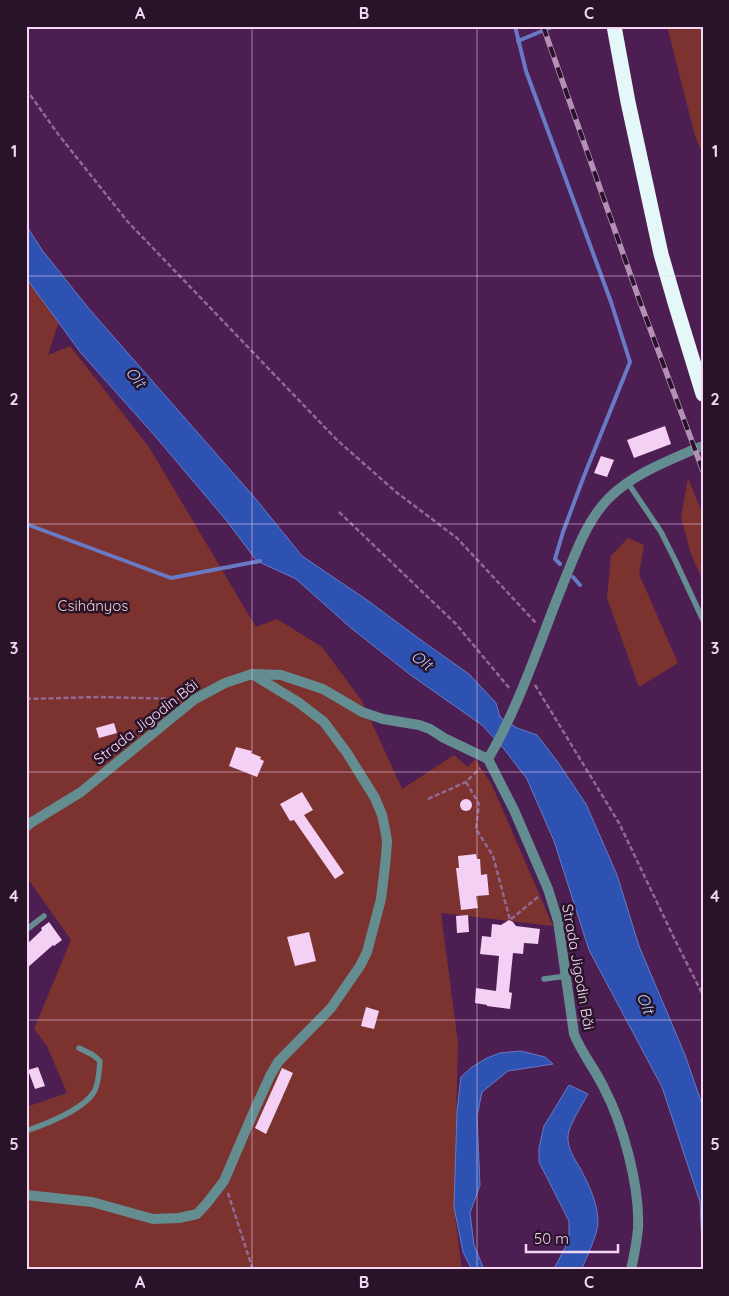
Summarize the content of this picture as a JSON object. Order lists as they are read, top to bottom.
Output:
{
  "streets": {
    "street": ["Strada Jigodin Băi"]
  },
  "water": ["Olt"],
  "parks": ["Csihányos"],
  "scale_bar": "50 m",
  "grid": {
    "columns": ["A", "B", "C"],
    "rows": [
      "1",
      "2",
      "3",
      "4",
      "5"
    ]
  }
}
